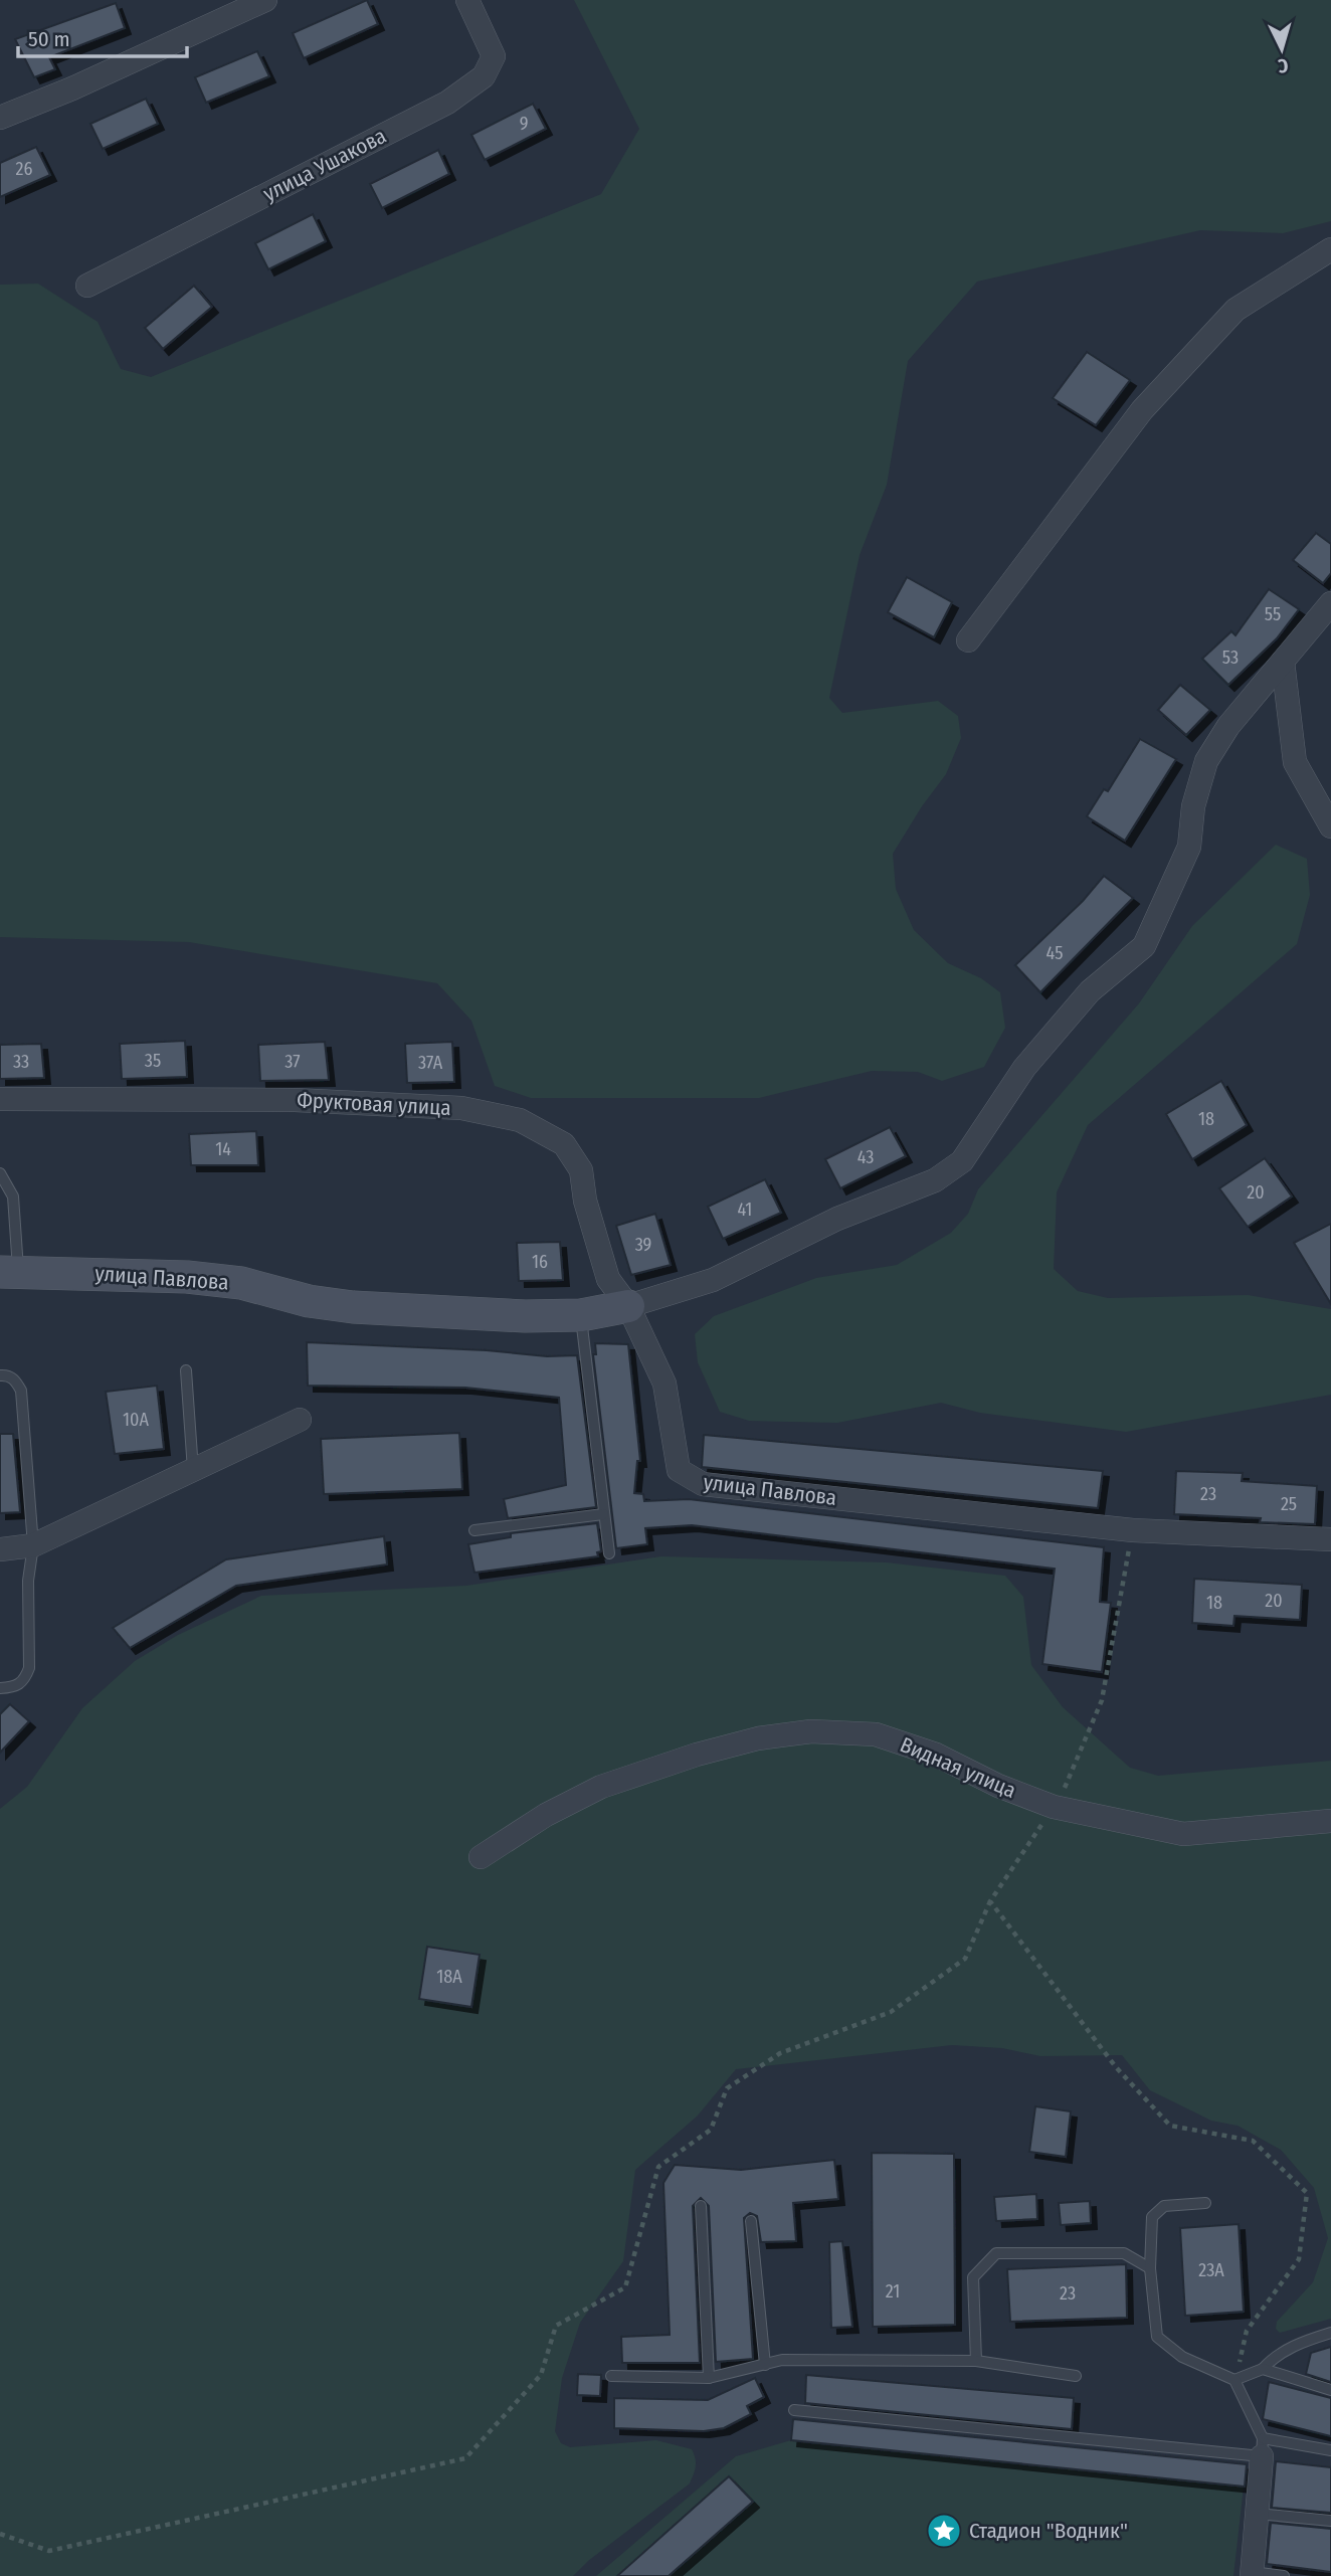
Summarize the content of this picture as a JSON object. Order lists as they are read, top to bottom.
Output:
{
  "streets": {
    "street": [
      "улица Ушакова",
      "Фруктовая улица",
      "улица Павлова",
      "Видная улица"
    ]
  },
  "crossings": [
    ["Фруктовая улица", "улица Павлова"]
  ],
  "places": {
    "place": ["Стадион \"Водник\""]
  },
  "house_numbers": [
    "9",
    "26",
    "55",
    "53",
    "45",
    "35",
    "33",
    "37",
    "37А",
    "18",
    "14",
    "43",
    "20",
    "41",
    "39",
    "16",
    "10А",
    "23",
    "25",
    "20",
    "18",
    "18А",
    "23А",
    "21",
    "23"
  ],
  "scale_bar": "50 m",
  "north": "bottom"
}
